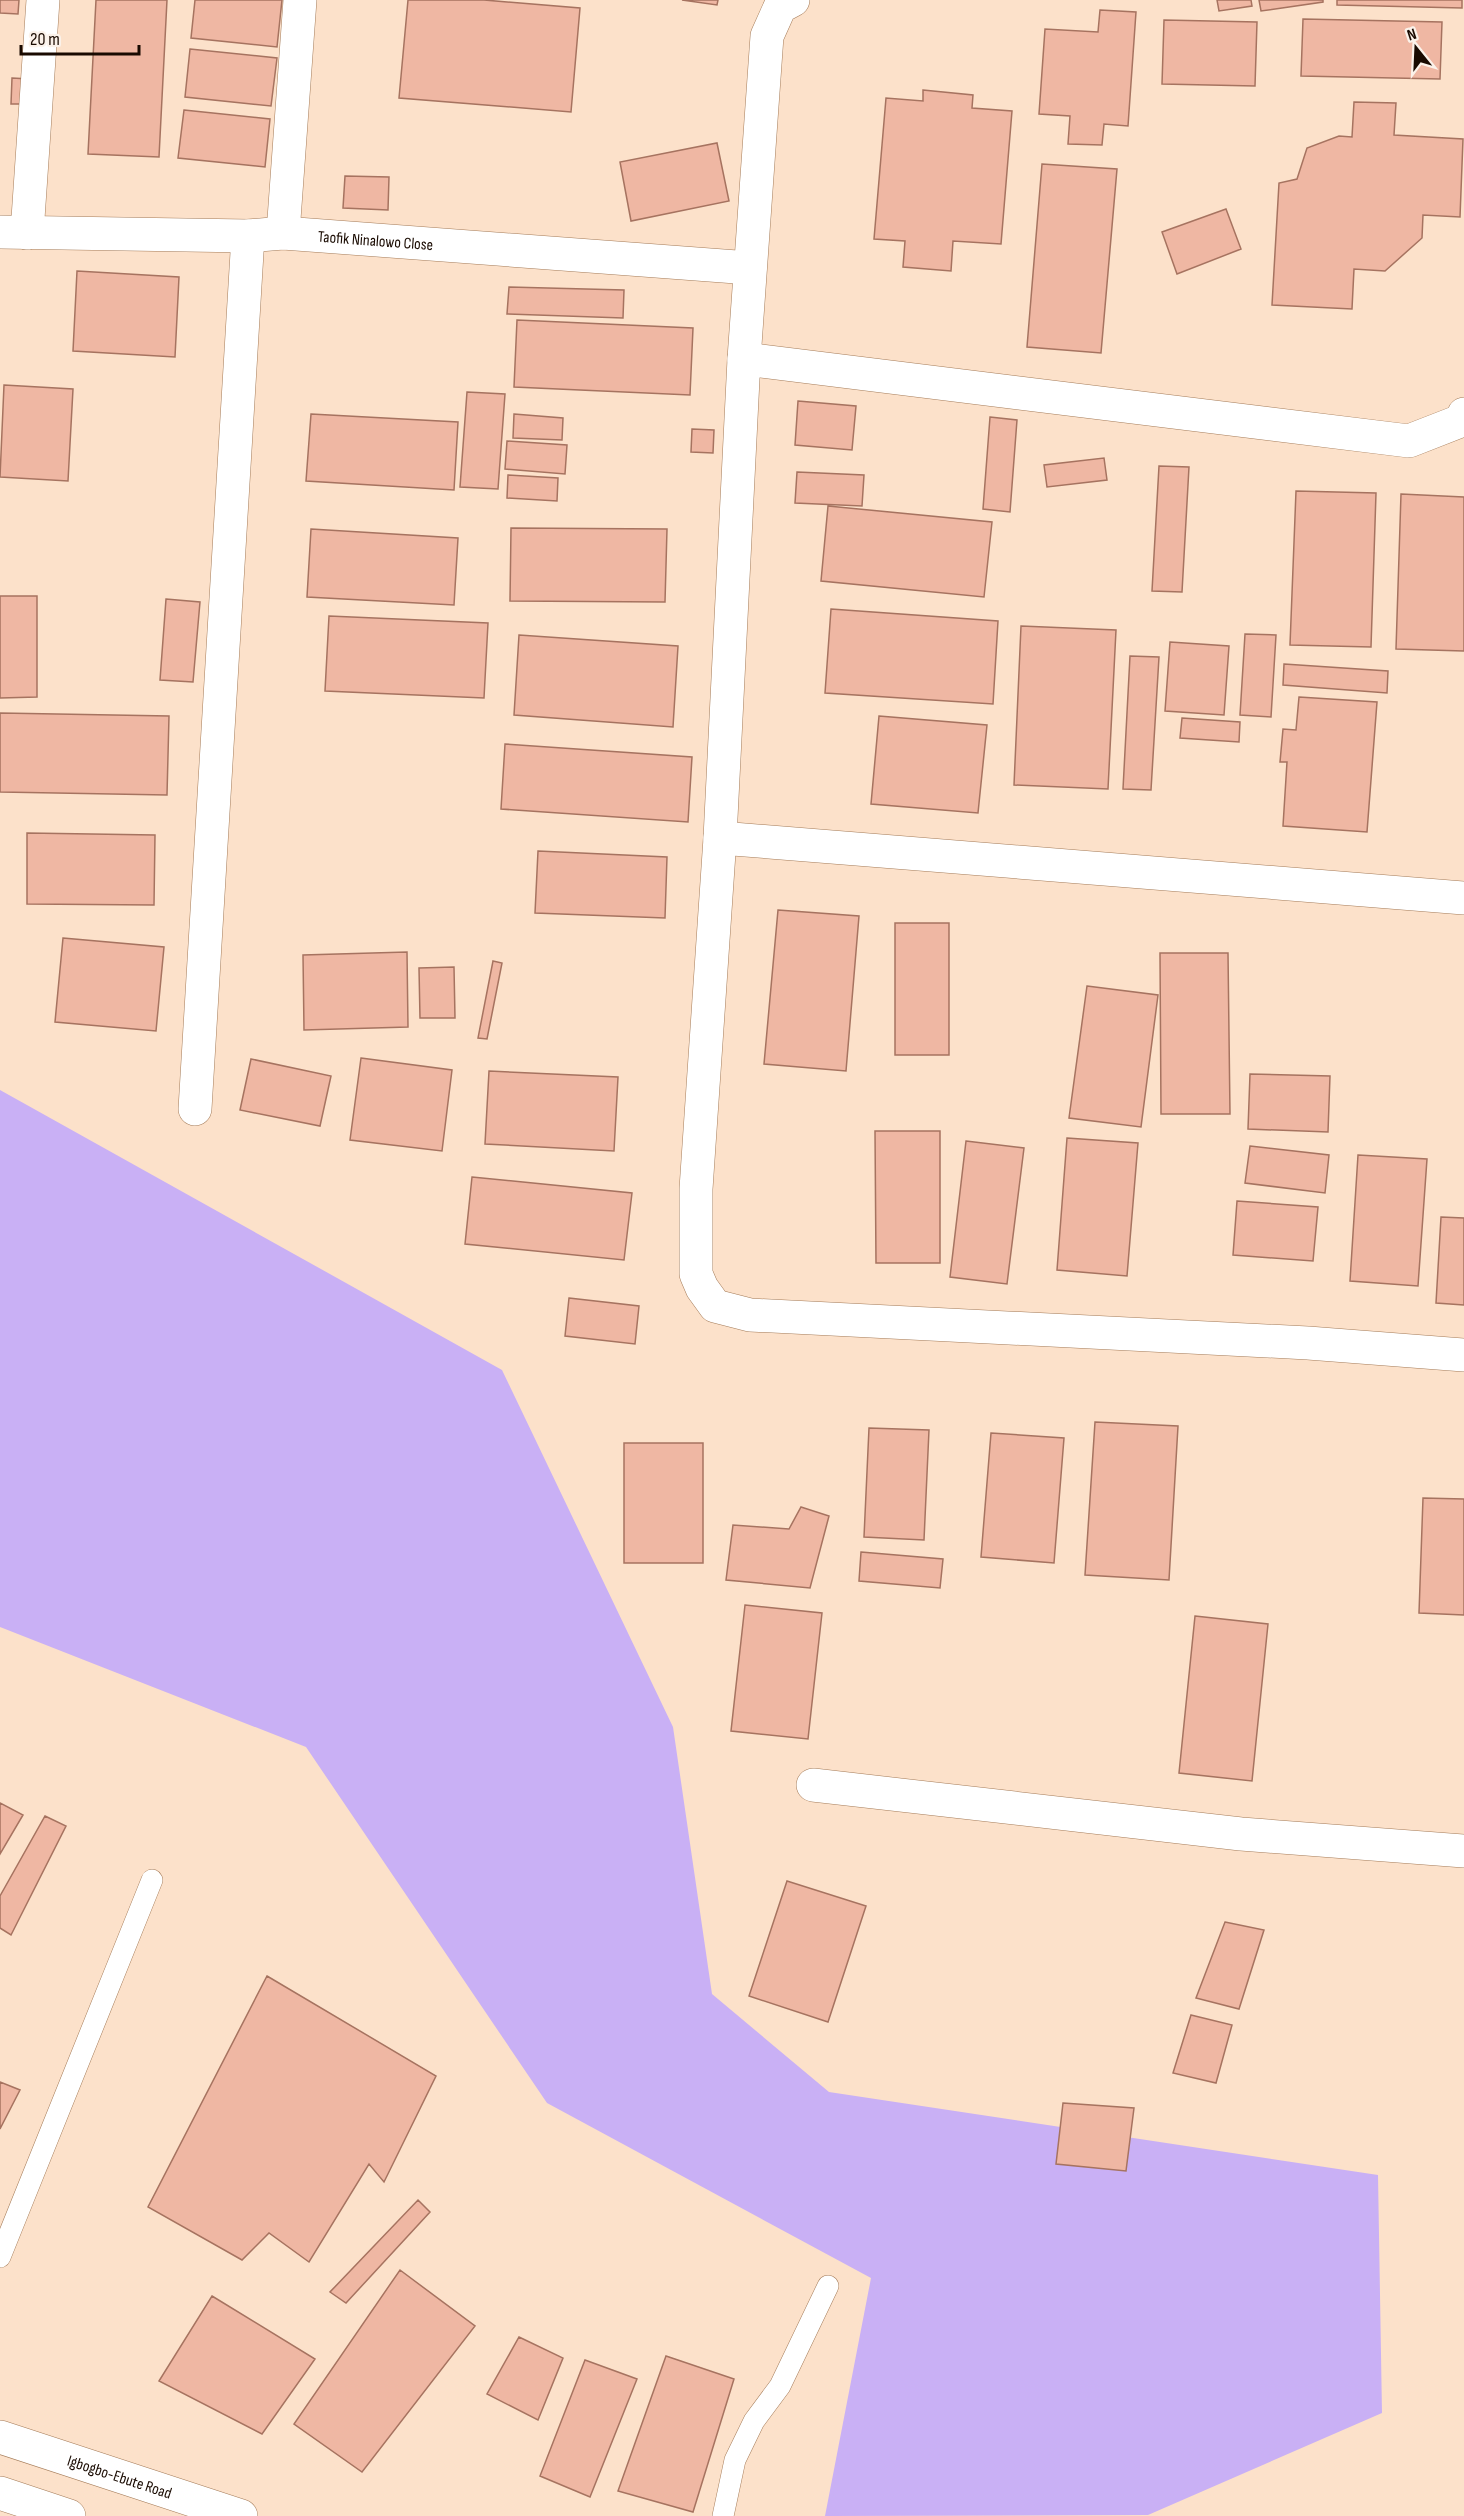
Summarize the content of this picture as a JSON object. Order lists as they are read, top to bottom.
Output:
{
  "streets": {
    "street": ["Taofik Ninalowo Close", "Igbogbo-Ebute Road"]
  },
  "scale_bar": "20 m",
  "north": "top"
}
